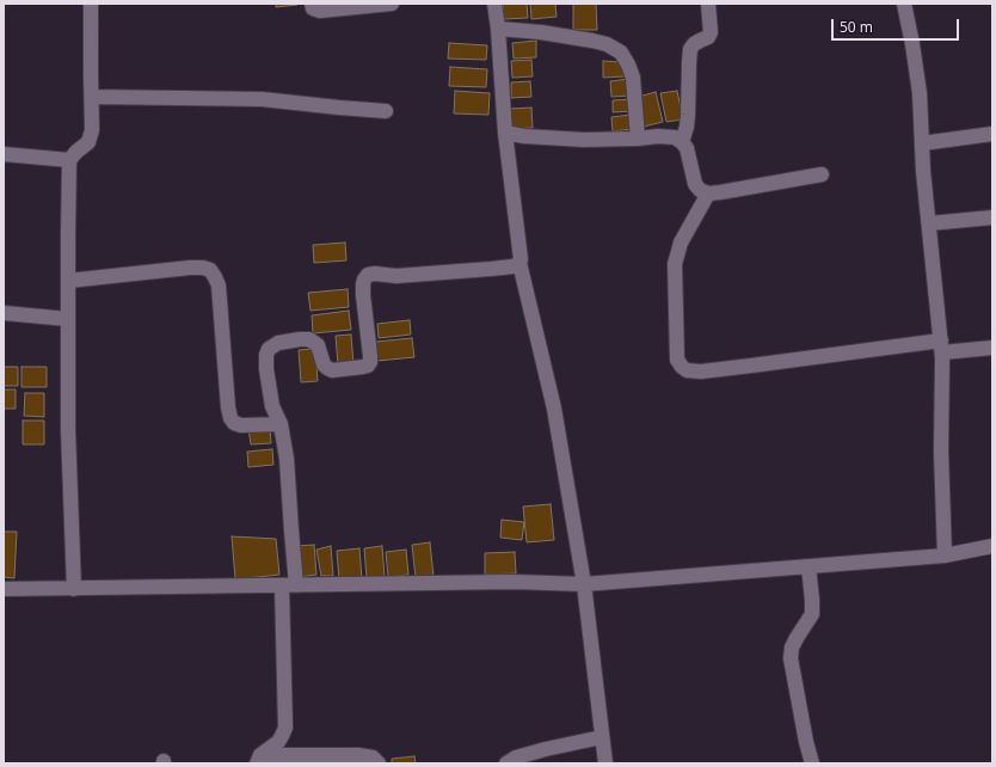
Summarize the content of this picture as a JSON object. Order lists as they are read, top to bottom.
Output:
{
  "scale_bar": "50 m"
}
